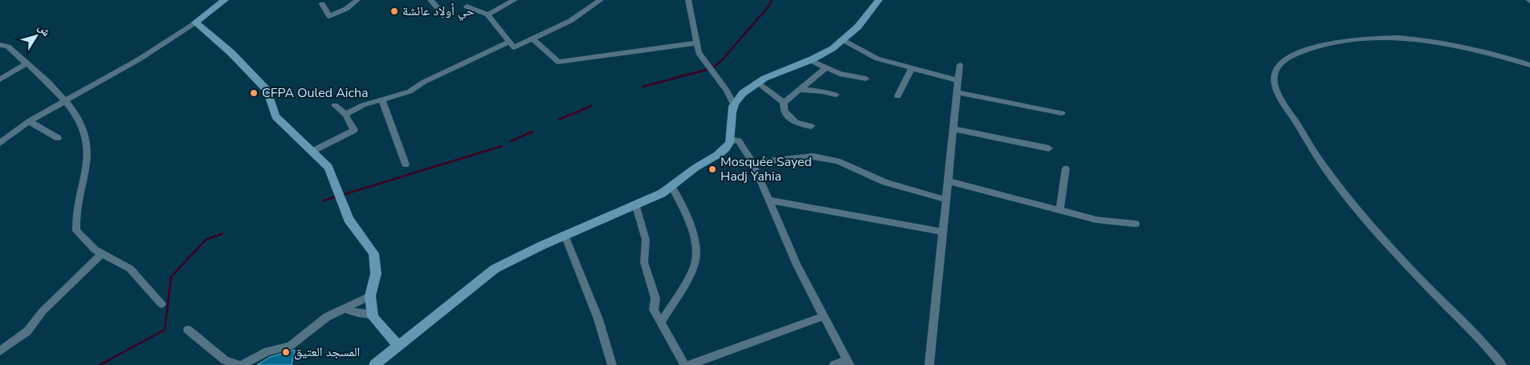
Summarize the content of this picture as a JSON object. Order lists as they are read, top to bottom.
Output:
{
  "places": [
    "حي أولاد عائشة",
    "CFPA Ouled Aicha",
    "Mosquée Sayed Hadj Yahia",
    "المسجد العتيق"
  ],
  "north": "top right"
}
